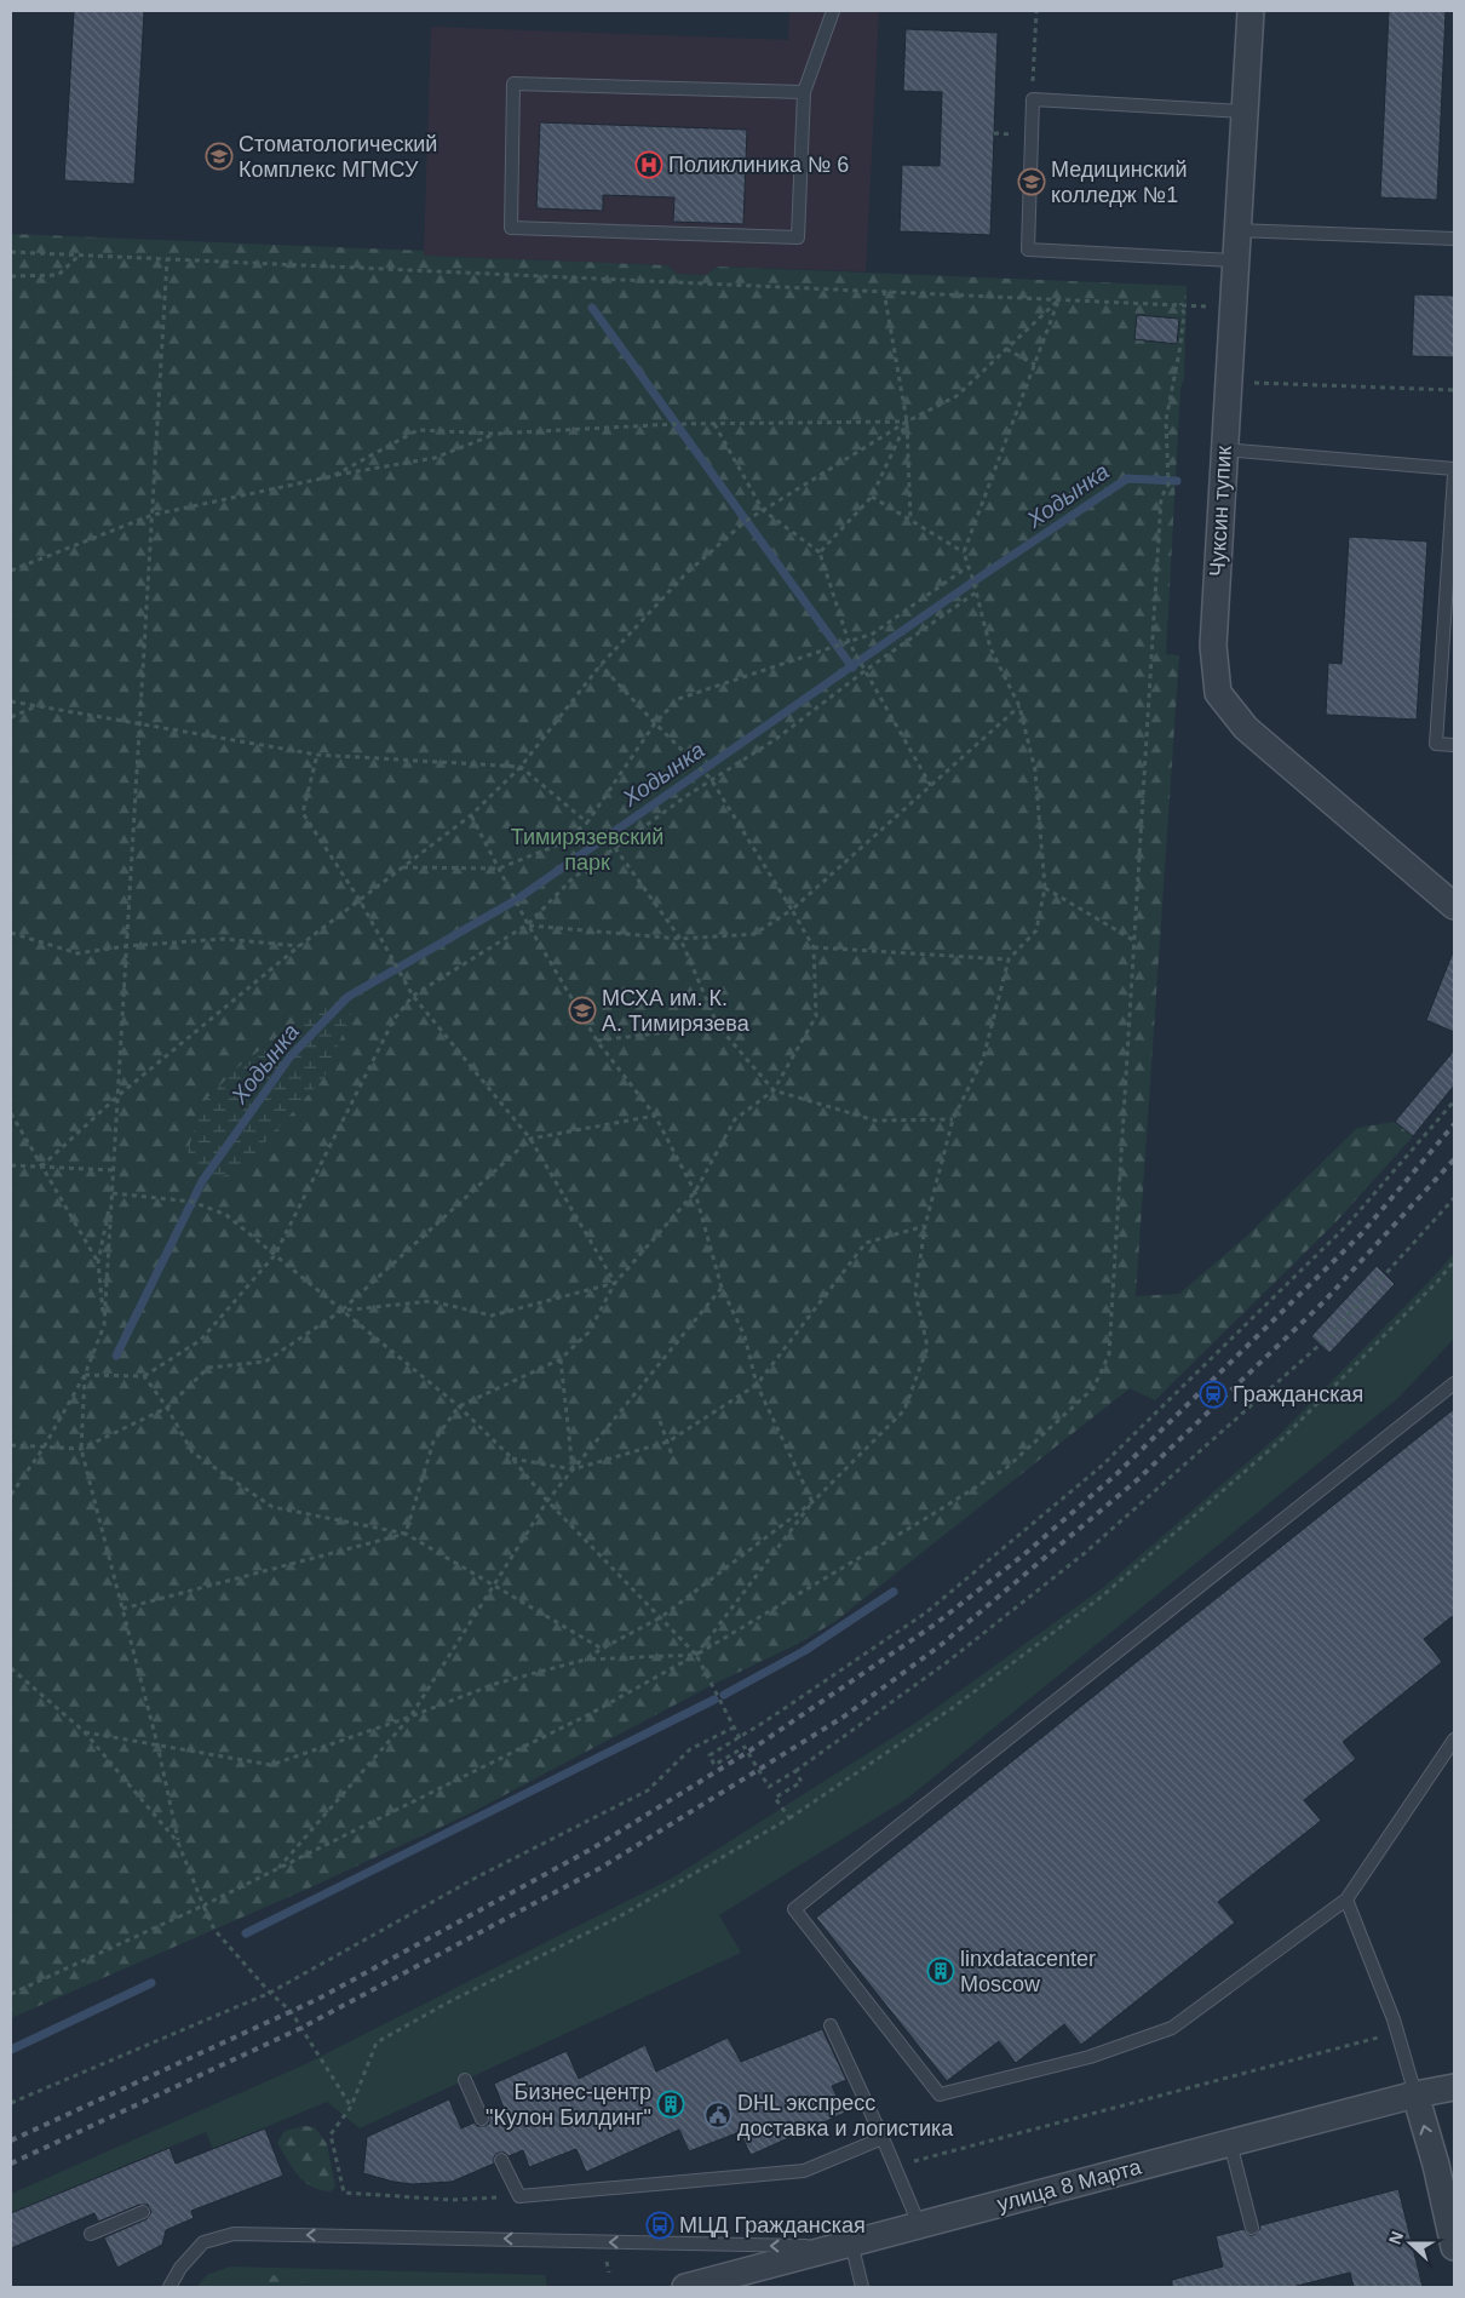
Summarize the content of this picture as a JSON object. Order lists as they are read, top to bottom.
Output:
{
  "streets": {
    "street": ["Чуксин тупик", "улица 8 Марта"]
  },
  "water": ["Ходынка"],
  "parks": ["Тимирязевский парк"],
  "places": {
    "school or university": ["Стоматологический Комплекс МГМСУ", "Медицинский колледж №1", "МСХА им. К. А. Тимирязева"],
    "hospital": ["Поликлиника № 6"],
    "station": ["Гражданская"],
    "building": ["linxdatacenter Moscow", "Бизнес-центр \"Кулон Билдинг\""],
    "public building": ["DHL экспресс доставка и логистика"],
    "bus stop": ["МЦД Гражданская"]
  },
  "north": "left"
}
